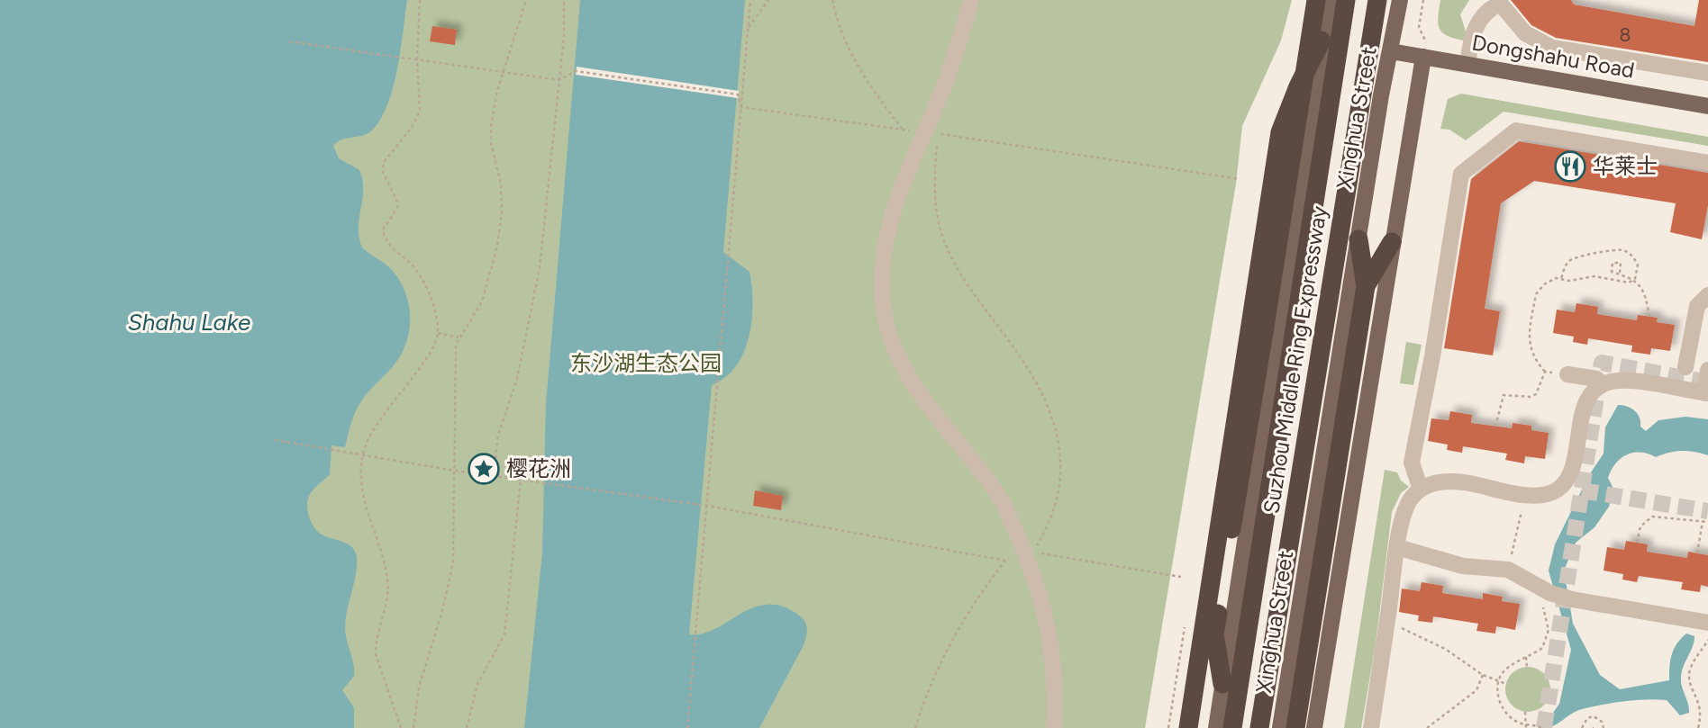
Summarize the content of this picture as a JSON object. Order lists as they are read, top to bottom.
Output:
{
  "streets": {
    "highway": ["Suzhou Middle Ring Expressway"],
    "main road": ["Dongshahu Road", "Xinghua Street"]
  },
  "crossings": [
    ["Dongshahu Road", "Xinghua Street"]
  ],
  "water": ["Shahu Lake"],
  "parks": ["东沙湖生态公园"],
  "places": {
    "restaurant": ["华莱士"],
    "place": ["樱花洲"]
  },
  "house_numbers": ["8"]
}
